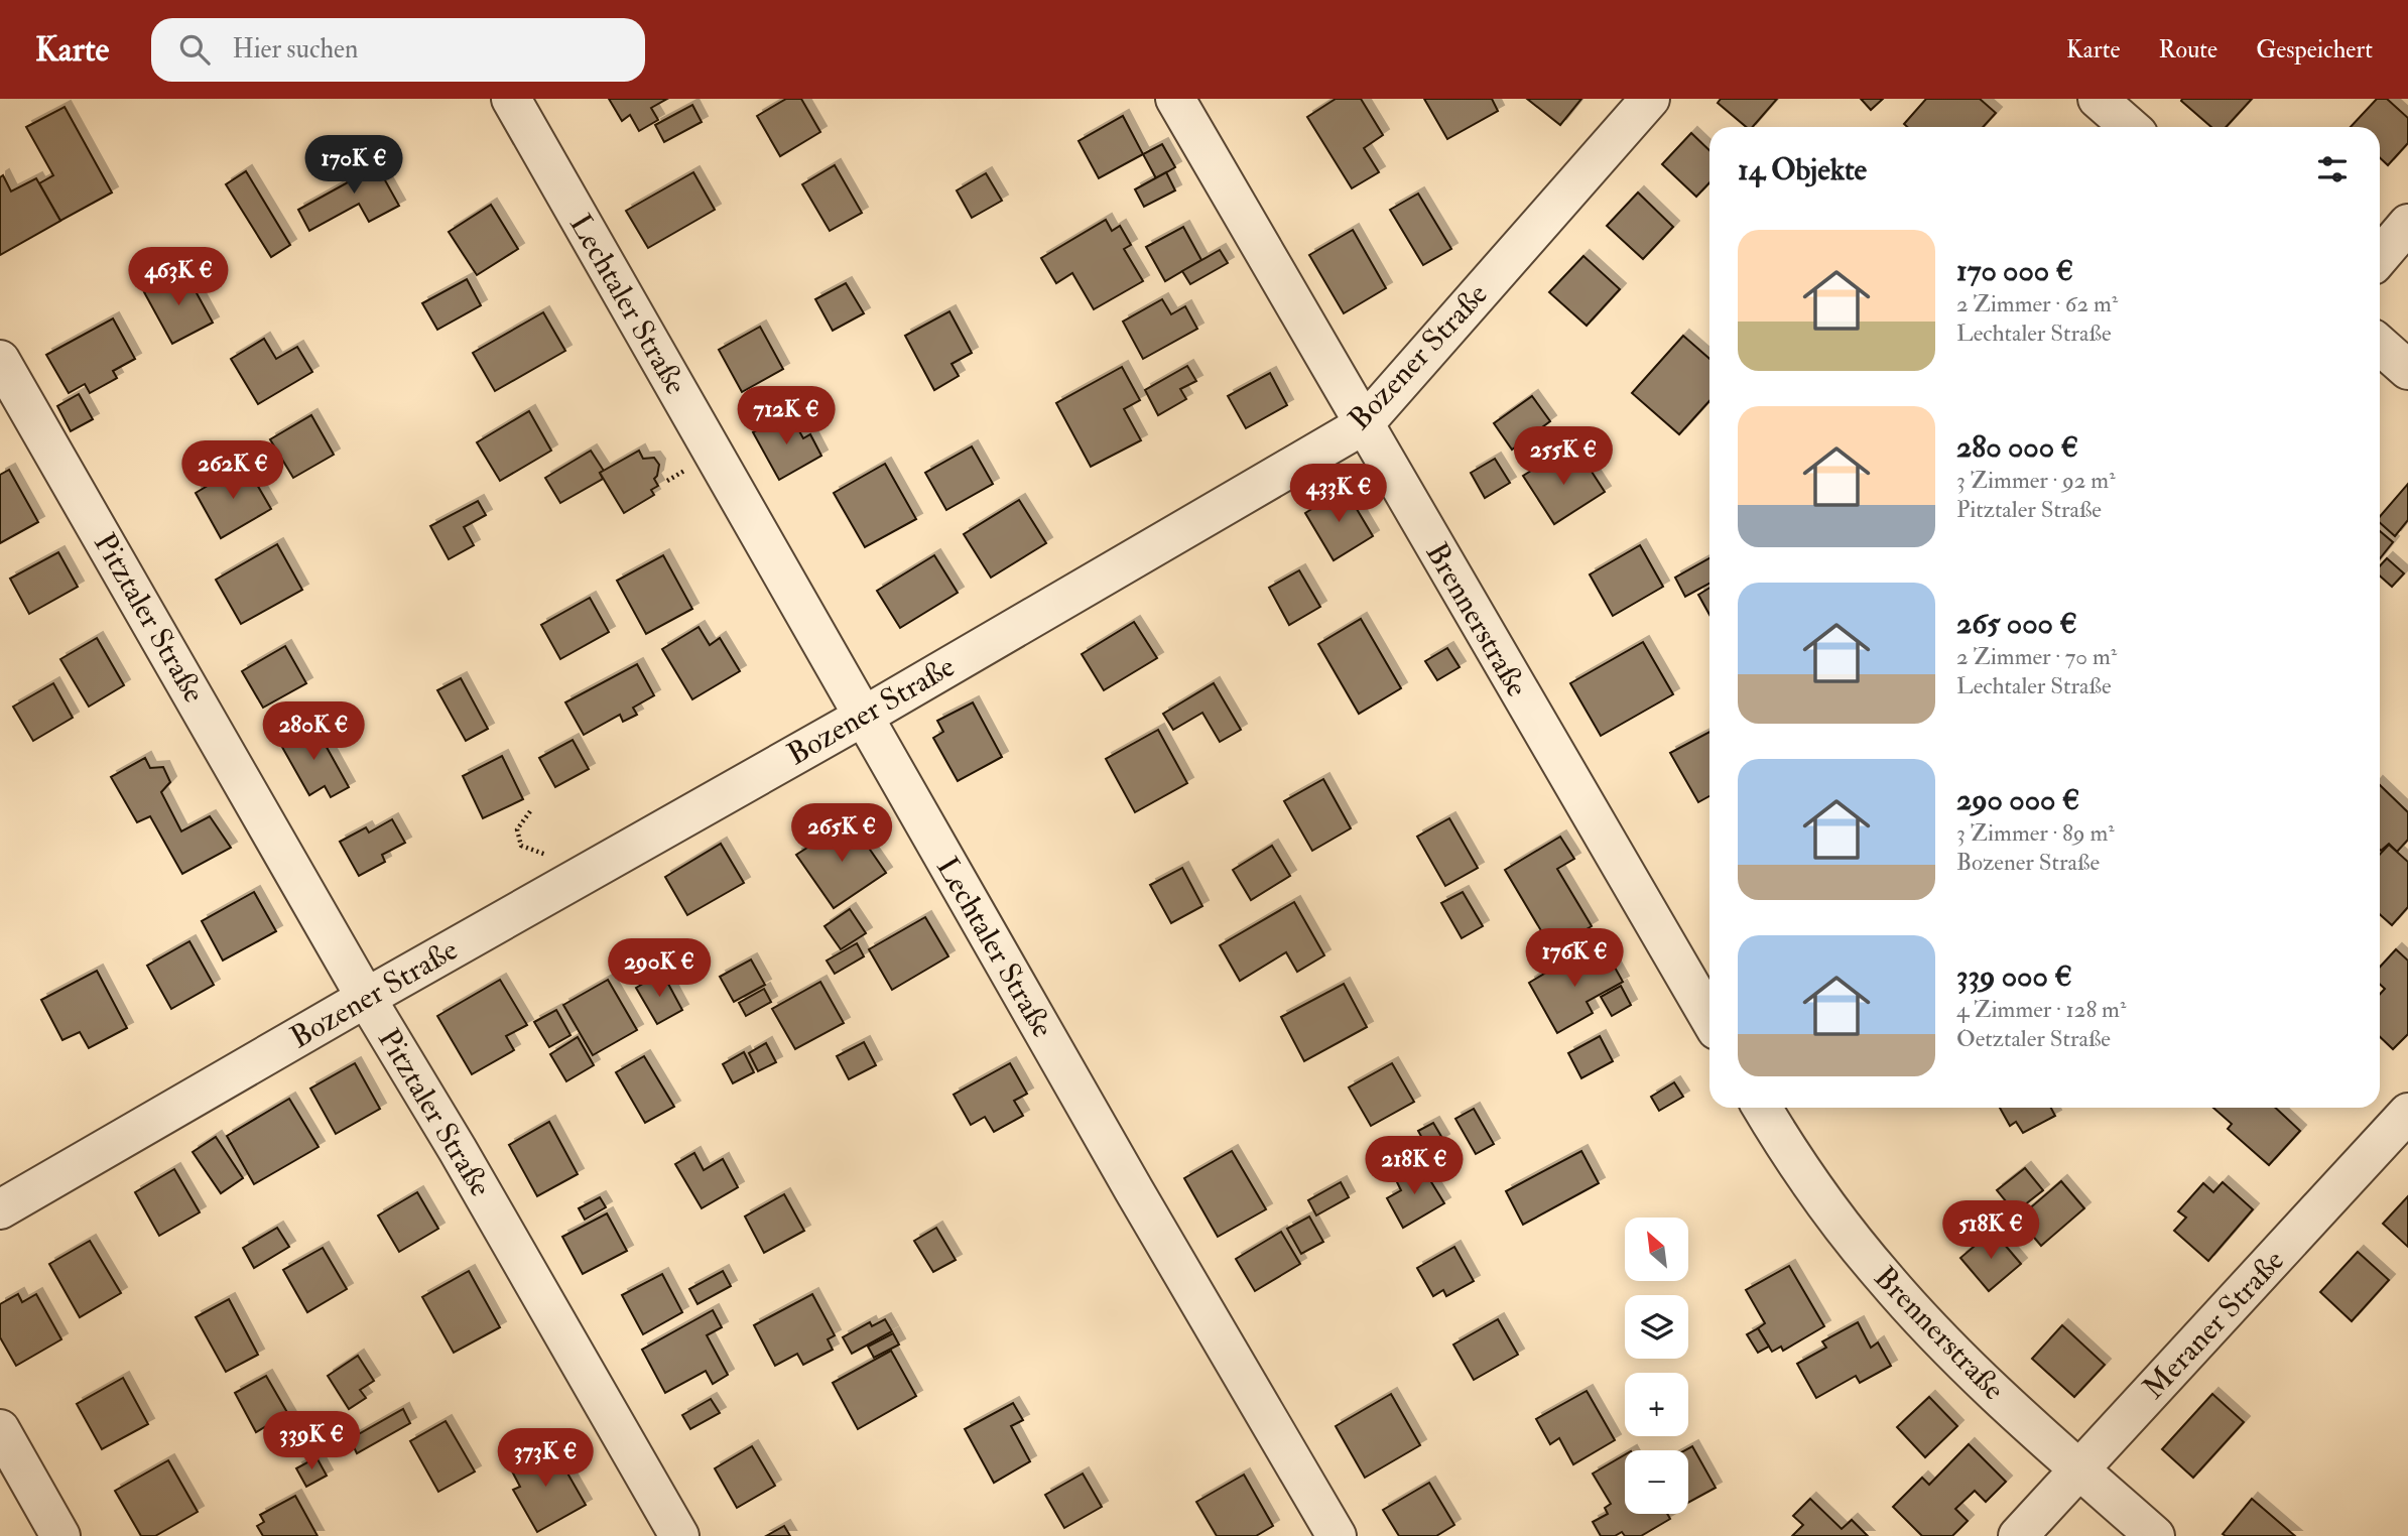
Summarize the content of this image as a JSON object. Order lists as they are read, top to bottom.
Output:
{
  "streets": {
    "street": [
      "Lechtaler Straße",
      "Bozener Straße",
      "Pitztaler Straße",
      "Brennerstraße",
      "Meraner Straße"
    ]
  },
  "crossings": [
    ["Lechtaler Straße", "Bozener Straße"],
    ["Bozener Straße", "Pitztaler Straße"],
    ["Bozener Straße", "Brennerstraße"],
    ["Brennerstraße", "Meraner Straße"]
  ],
  "north": "top left",
  "page": {
    "header": "Karte",
    "search": "Hier suchen",
    "nav": ["Karte", "Route", "Gespeichert"],
    "heading": "14 Objekte",
    "price": [
      "170K €",
      "463K €",
      "712K €",
      "255K €",
      "262K €",
      "433K €",
      "280K €",
      "265K €",
      "176K €",
      "290K €",
      "218K €",
      "518K €",
      "339K €",
      "373K €"
    ],
    "list": [
      {
        "name": "170 000 €",
        "note": "2 Zimmer · 62 m² · Lechtaler Straße"
      },
      {
        "name": "280 000 €",
        "note": "3 Zimmer · 92 m² · Pitztaler Straße"
      },
      {
        "name": "265 000 €",
        "note": "2 Zimmer · 70 m² · Lechtaler Straße"
      },
      {
        "name": "290 000 €",
        "note": "3 Zimmer · 89 m² · Bozener Straße"
      },
      {
        "name": "339 000 €",
        "note": "4 Zimmer · 128 m² · Oetztaler Straße"
      }
    ],
    "map_buttons": ["+", "−"]
  }
}
